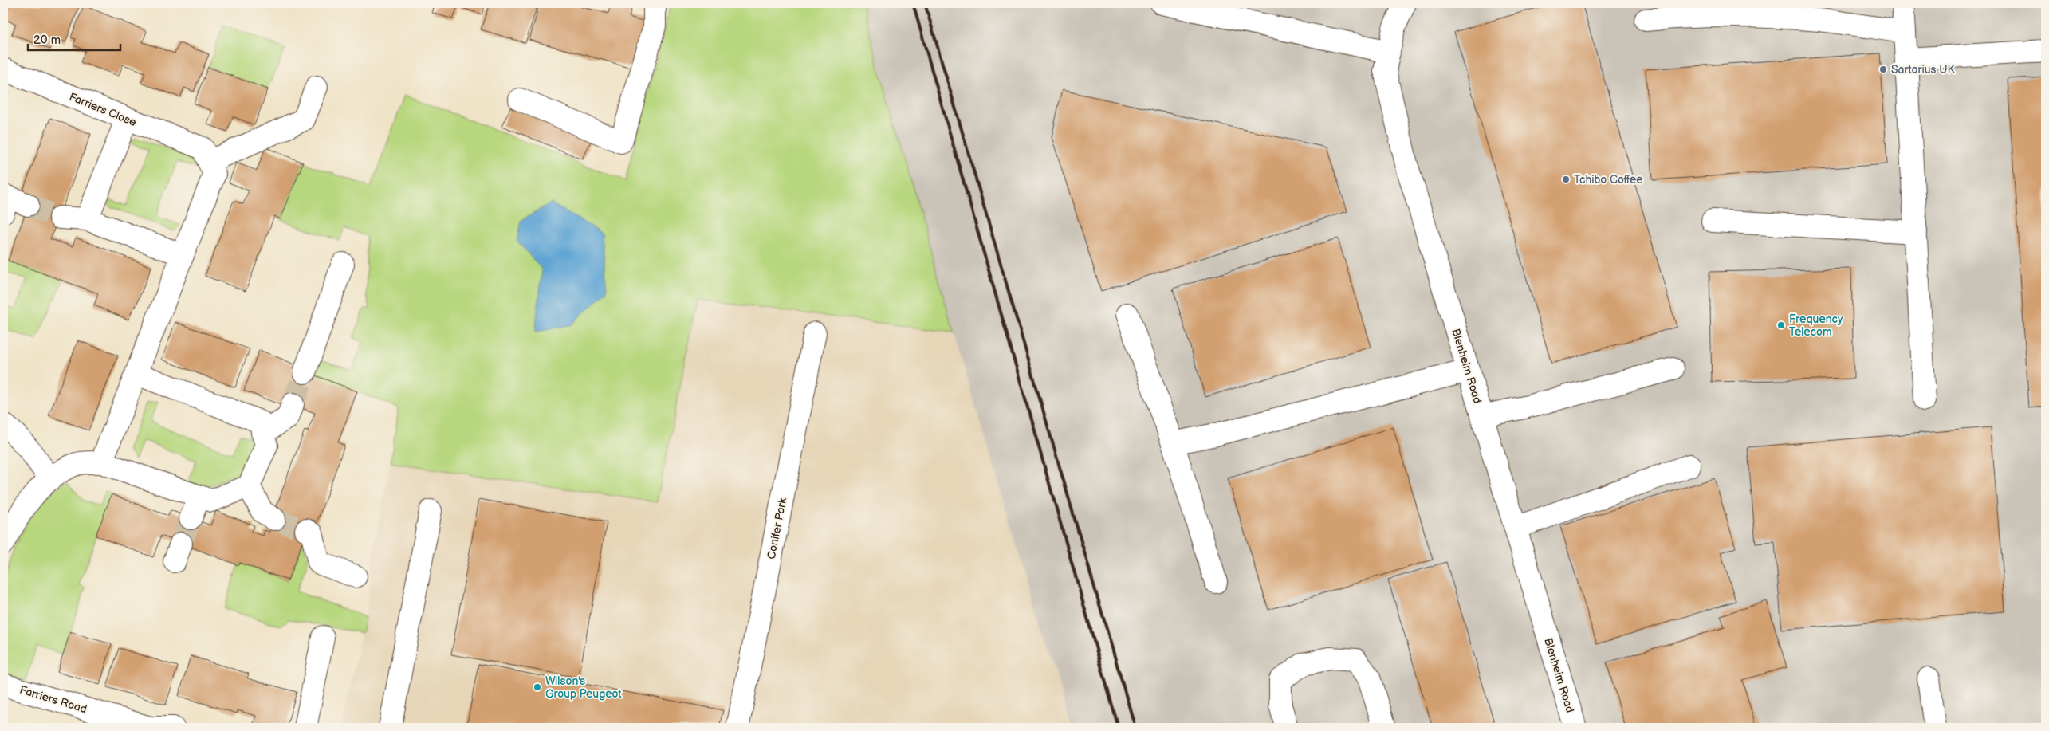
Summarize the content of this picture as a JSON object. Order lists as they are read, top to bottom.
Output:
{
  "streets": {
    "street": [
      "Farriers Close",
      "Blenheim Road",
      "Conifer Park",
      "Farriers Road"
    ]
  },
  "places": [
    "Sartorius UK",
    "Tchibo Coffee",
    "Frequency Telecom",
    "Wilson's Group Peugeot"
  ],
  "scale_bar": "20 m"
}
